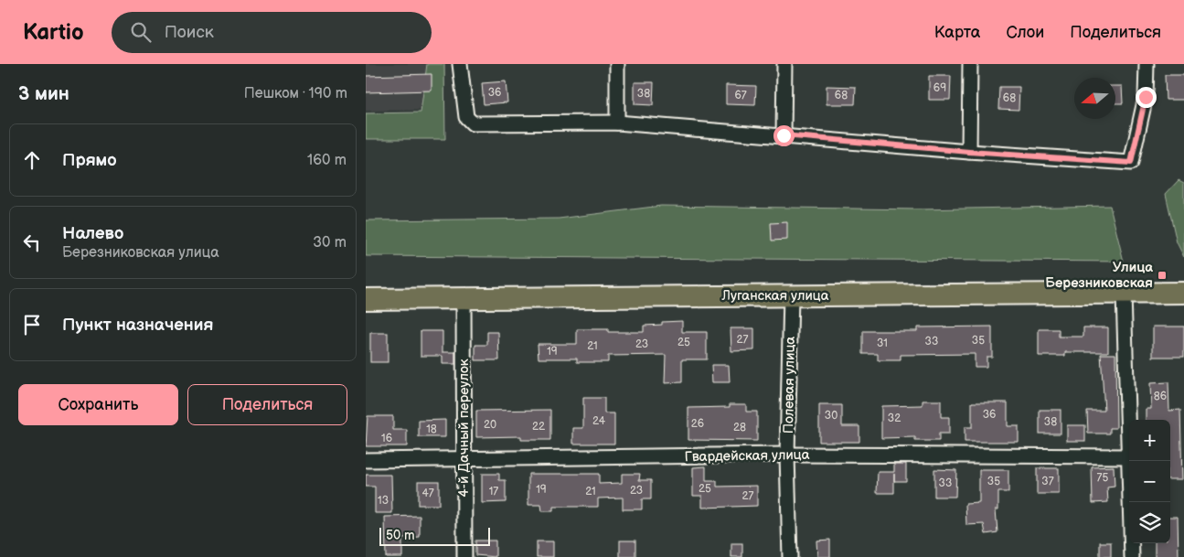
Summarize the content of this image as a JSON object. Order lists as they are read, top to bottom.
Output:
{
  "streets": {
    "highway": ["Луганская улица"],
    "street": ["Полевая улица", "4-й Дачный переулок", "Гвардейская улица"]
  },
  "crossings": [
    ["Луганская улица", "Полевая улица"],
    ["Луганская улица", "4-й Дачный переулок"],
    ["Полевая улица", "Гвардейская улица"],
    ["4-й Дачный переулок", "Гвардейская улица"]
  ],
  "places": {
    "transit": ["Улица Березниковская"]
  },
  "house_numbers": [
    "69",
    "36",
    "38",
    "67",
    "68",
    "68",
    "27",
    "35",
    "33",
    "25",
    "31",
    "23",
    "21",
    "19",
    "86",
    "36",
    "30",
    "32",
    "24",
    "38",
    "26",
    "20",
    "22",
    "28",
    "18",
    "16",
    "75",
    "35",
    "37",
    "33",
    "25",
    "19",
    "23",
    "17",
    "21",
    "47",
    "27",
    "13"
  ],
  "scale_bar": "50 m",
  "north": "left",
  "page": {
    "header": "Kartio",
    "search": "Поиск",
    "nav": ["Карта", "Слои", "Поделиться"],
    "heading": ["3 мин", "Пешком · 190 m"],
    "list": [
      ["Прямо", "160 m"],
      ["Налево", "Березниковская улица", "30 m"],
      "Пункт назначения"
    ],
    "buttons": ["Сохранить", "Поделиться"],
    "map_buttons": ["+", "−"],
    "scale": "50 m"
  }
}
